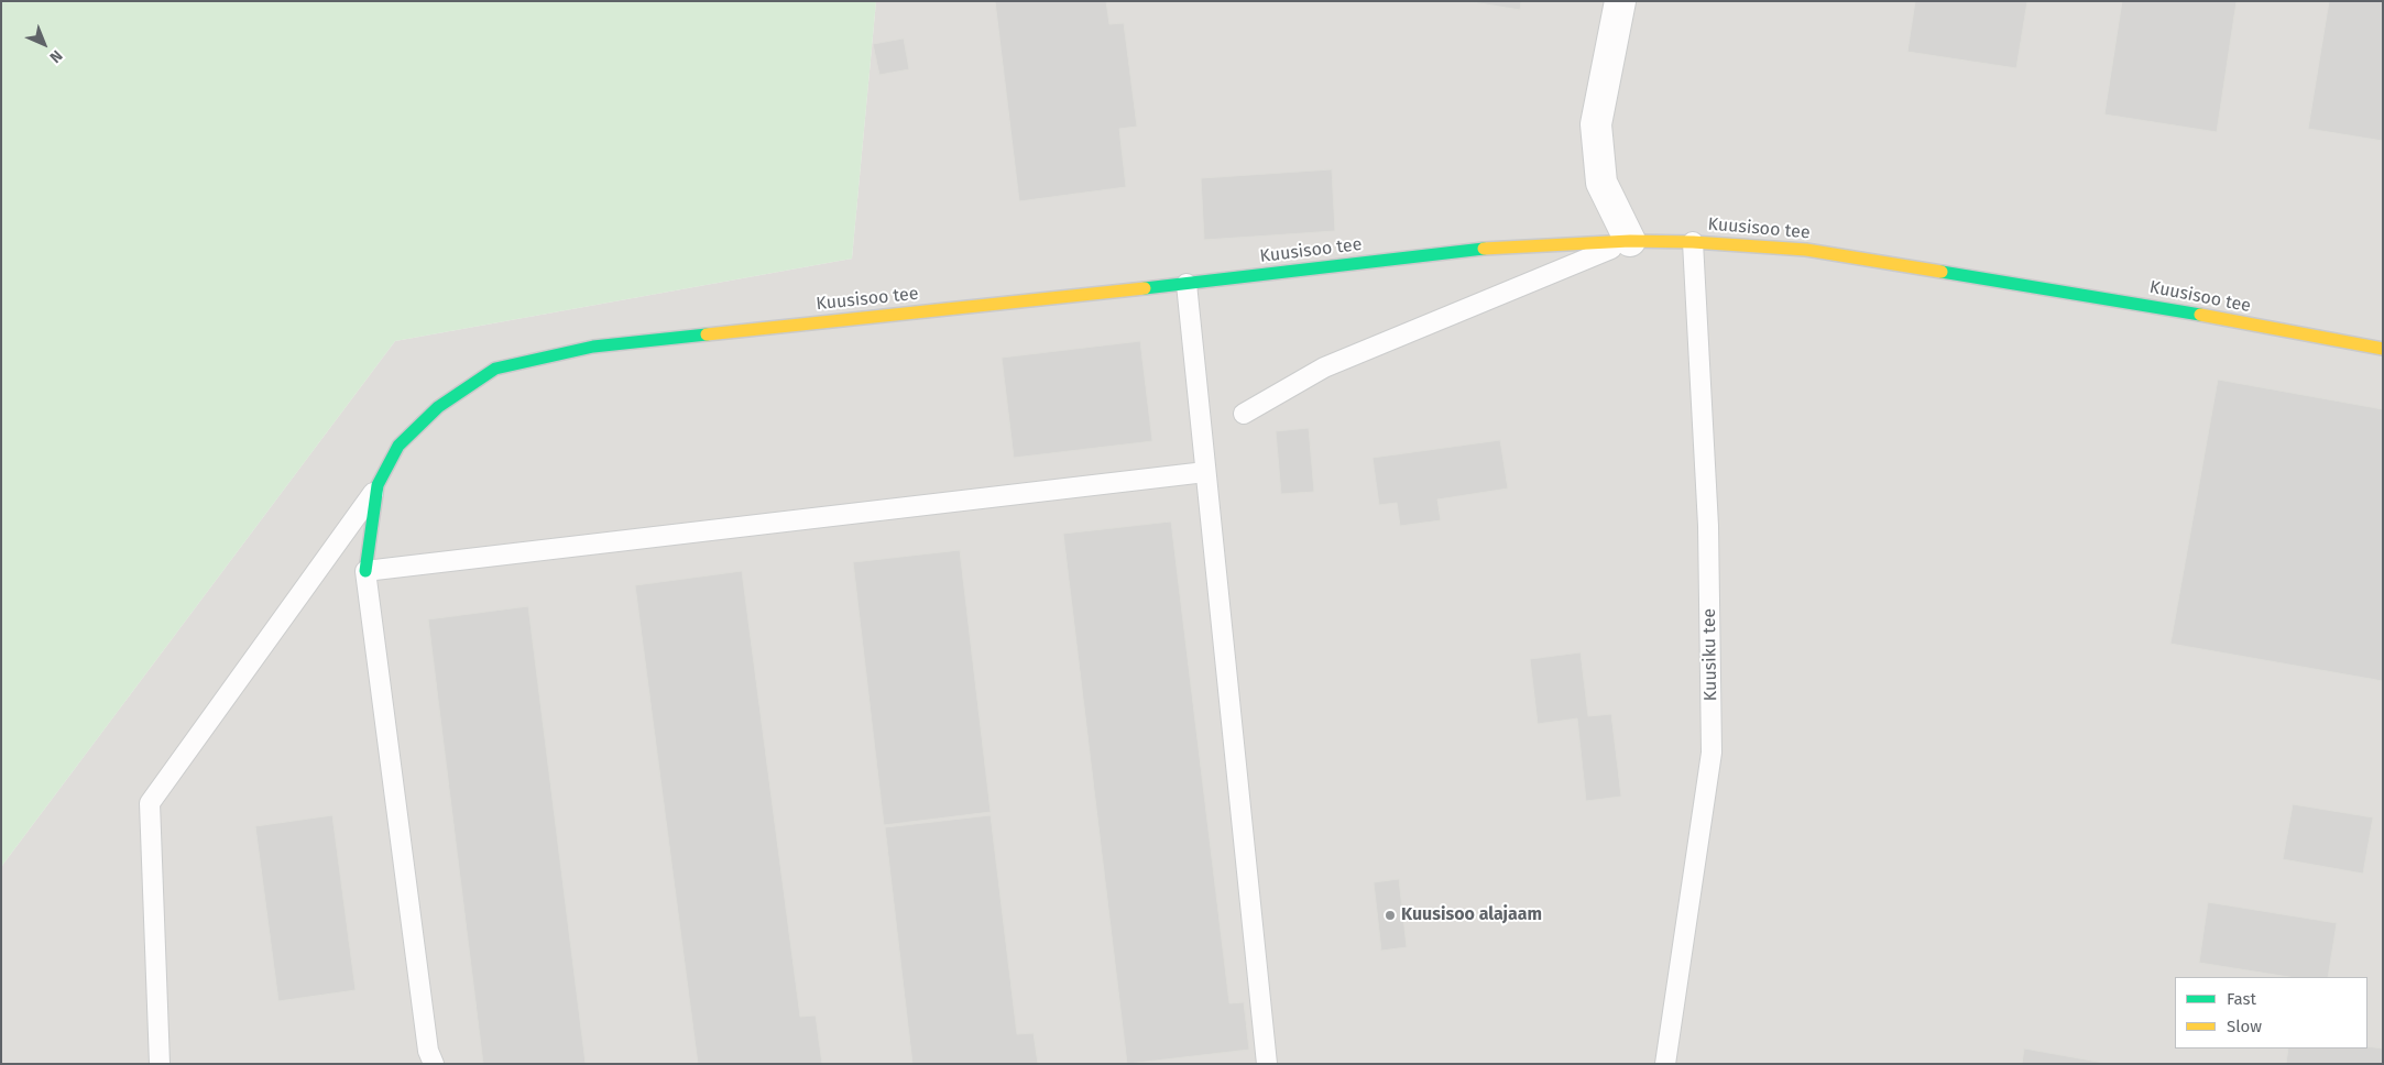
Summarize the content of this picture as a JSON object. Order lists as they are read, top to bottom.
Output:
{
  "streets": {
    "street": ["Kuusisoo tee"],
    "lane": ["Kuusiku tee"]
  },
  "crossings": [
    ["Kuusisoo tee", "Kuusiku tee"]
  ],
  "places": ["Kuusisoo alajaam"],
  "legend": ["Fast", "Slow"],
  "north": "bottom right"
}
